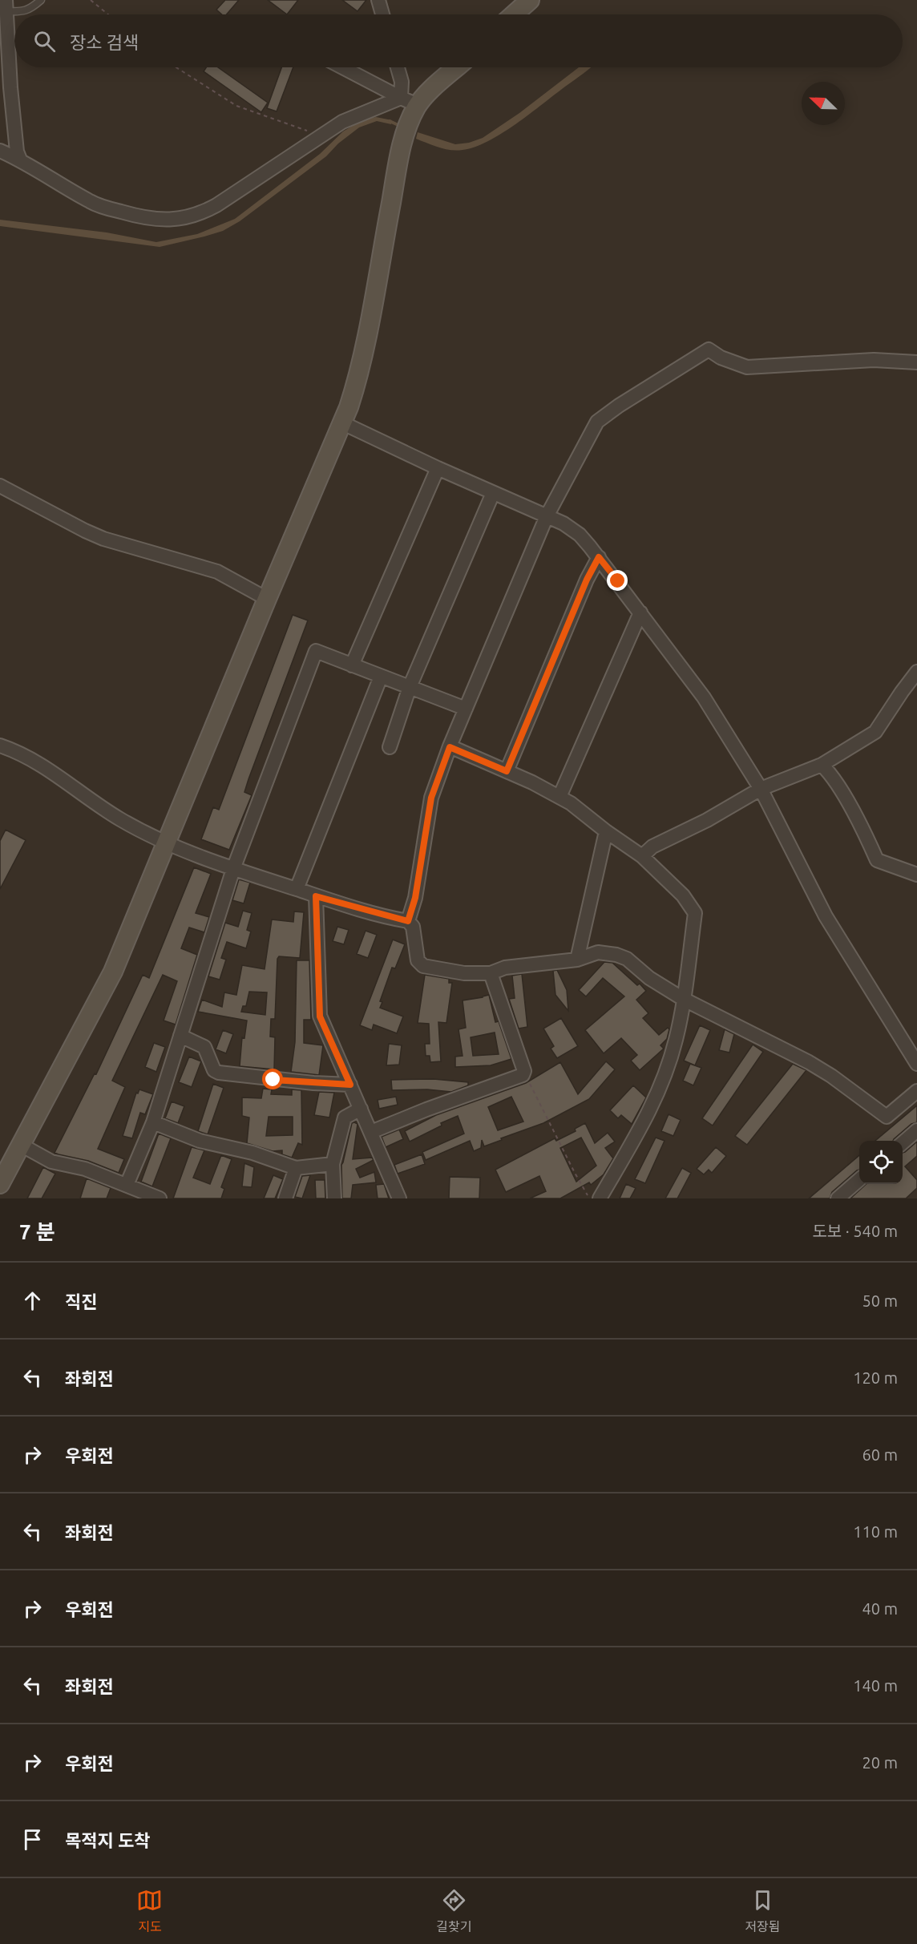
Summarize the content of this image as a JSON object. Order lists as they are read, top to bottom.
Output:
{
  "north": "top left",
  "page": {
    "search": "장소 검색",
    "heading": ["7 분", "도보 · 540 m"],
    "list": [
      ["직진", "50 m"],
      ["좌회전", "120 m"],
      ["우회전", "60 m"],
      ["좌회전", "110 m"],
      ["우회전", "40 m"],
      ["좌회전", "140 m"],
      ["우회전", "20 m"],
      "목적지 도착"
    ],
    "nav": ["지도", "길찾기", "저장됨"]
  }
}
